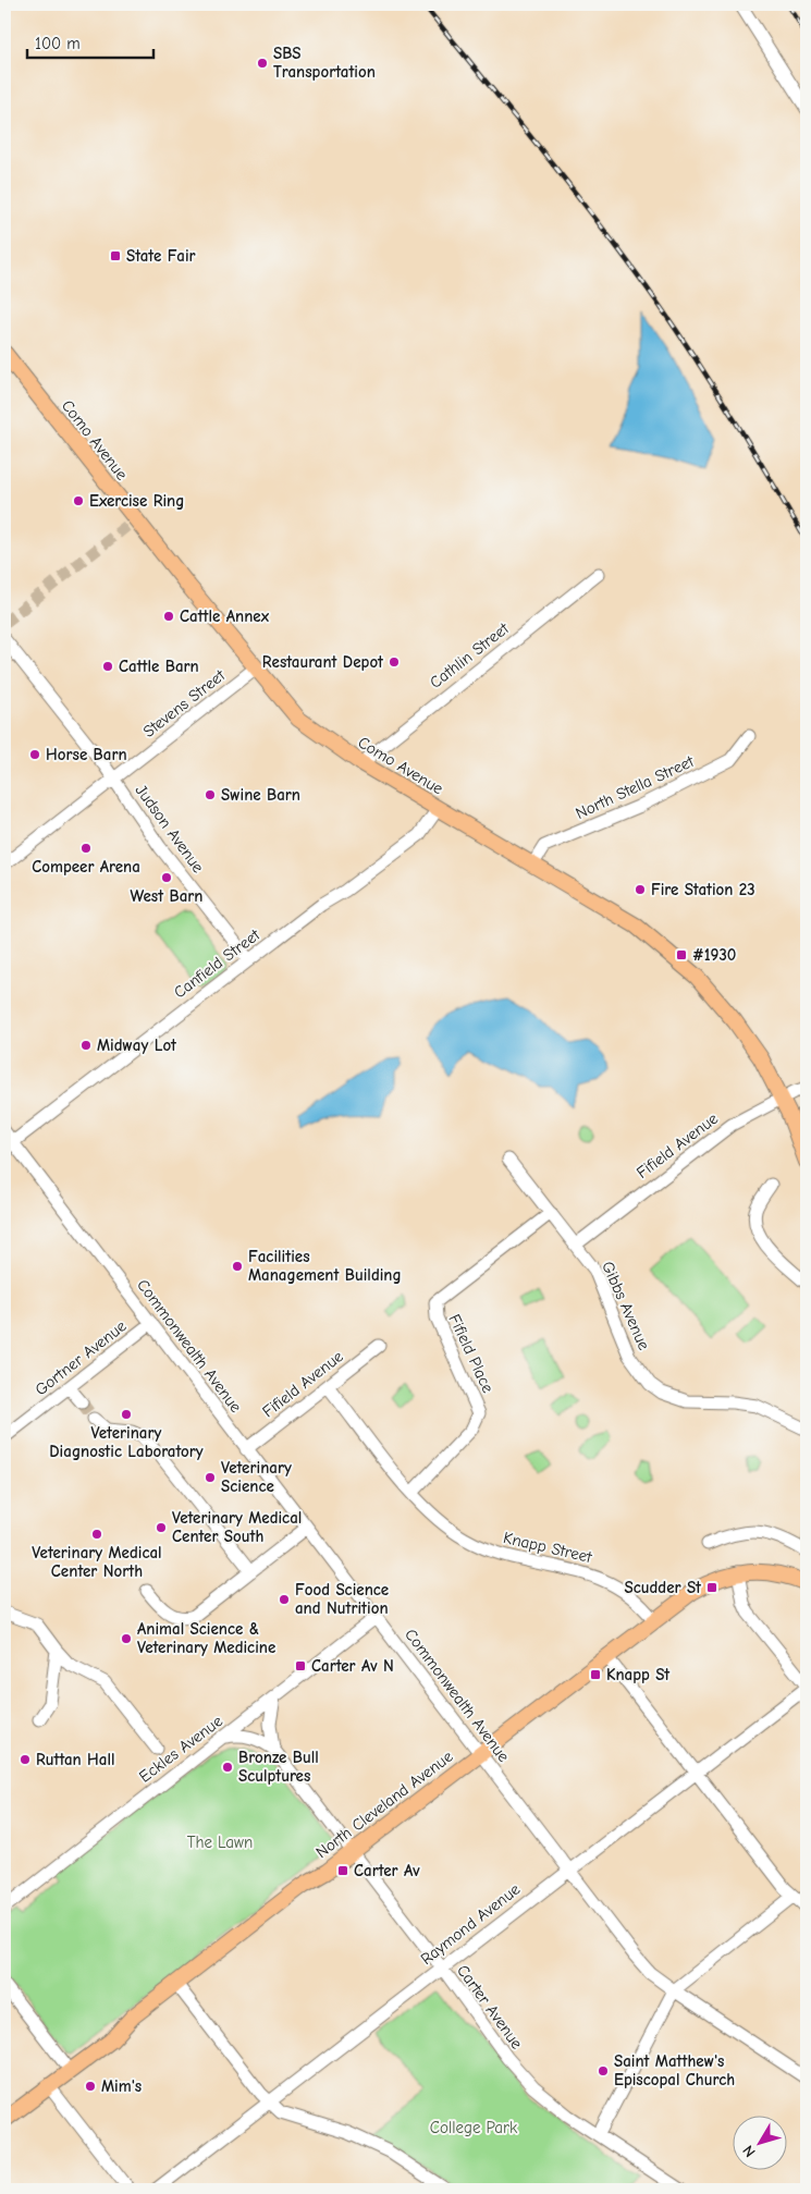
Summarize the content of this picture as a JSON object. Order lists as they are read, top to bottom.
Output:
{
  "streets": {
    "main road": ["Como Avenue", "North Cleveland Avenue"],
    "street": [
      "Cathlin Street",
      "Stevens Street",
      "North Stella Street",
      "Judson Avenue",
      "Canfield Street",
      "Fifield Avenue",
      "Gibbs Avenue",
      "Commonwealth Avenue",
      "Fifield Place",
      "Gortner Avenue",
      "Knapp Street",
      "Eckles Avenue",
      "Raymond Avenue",
      "Carter Avenue"
    ]
  },
  "crossings": [
    ["Como Avenue", "Cathlin Street"],
    ["Como Avenue", "Stevens Street"],
    ["Como Avenue", "North Stella Street"],
    ["Como Avenue", "Canfield Street"],
    ["Como Avenue", "Fifield Avenue"],
    ["Stevens Street", "Judson Avenue"],
    ["Judson Avenue", "Canfield Street"],
    ["Canfield Street", "Commonwealth Avenue"],
    ["Fifield Avenue", "Gibbs Avenue"],
    ["Fifield Avenue", "Commonwealth Avenue"],
    ["Fifield Avenue", "Knapp Street"],
    ["Gibbs Avenue", "Fifield Place"],
    ["Commonwealth Avenue", "Gortner Avenue"],
    ["Commonwealth Avenue", "Eckles Avenue"],
    ["Commonwealth Avenue", "North Cleveland Avenue"],
    ["Commonwealth Avenue", "Raymond Avenue"],
    ["Fifield Place", "Knapp Street"],
    ["Knapp Street", "North Cleveland Avenue"],
    ["Eckles Avenue", "Carter Avenue"],
    ["North Cleveland Avenue", "Carter Avenue"],
    ["Raymond Avenue", "Carter Avenue"]
  ],
  "parks": ["The Lawn", "College Park"],
  "places": {
    "other": [
      "SBS Transportation",
      "Exercise Ring",
      "Cattle Annex",
      "Restaurant Depot",
      "Cattle Barn",
      "Horse Barn",
      "Swine Barn",
      "Compeer Arena",
      "West Barn",
      "Fire Station 23",
      "Midway Lot",
      "Facilities Management Building",
      "Veterinary Diagnostic Laboratory",
      "Veterinary Science",
      "Veterinary Medical Center South",
      "Veterinary Medical Center North",
      "Food Science and Nutrition",
      "Animal Science & Veterinary Medicine",
      "Ruttan Hall",
      "Bronze Bull Sculptures",
      "Saint Matthew's Episcopal Church",
      "Mim's"
    ],
    "transit": [
      "State Fair",
      "#1930",
      "Scudder St",
      "Carter Av N",
      "Knapp St",
      "Carter Av"
    ]
  },
  "scale_bar": "100 m",
  "north": "bottom left"
}
